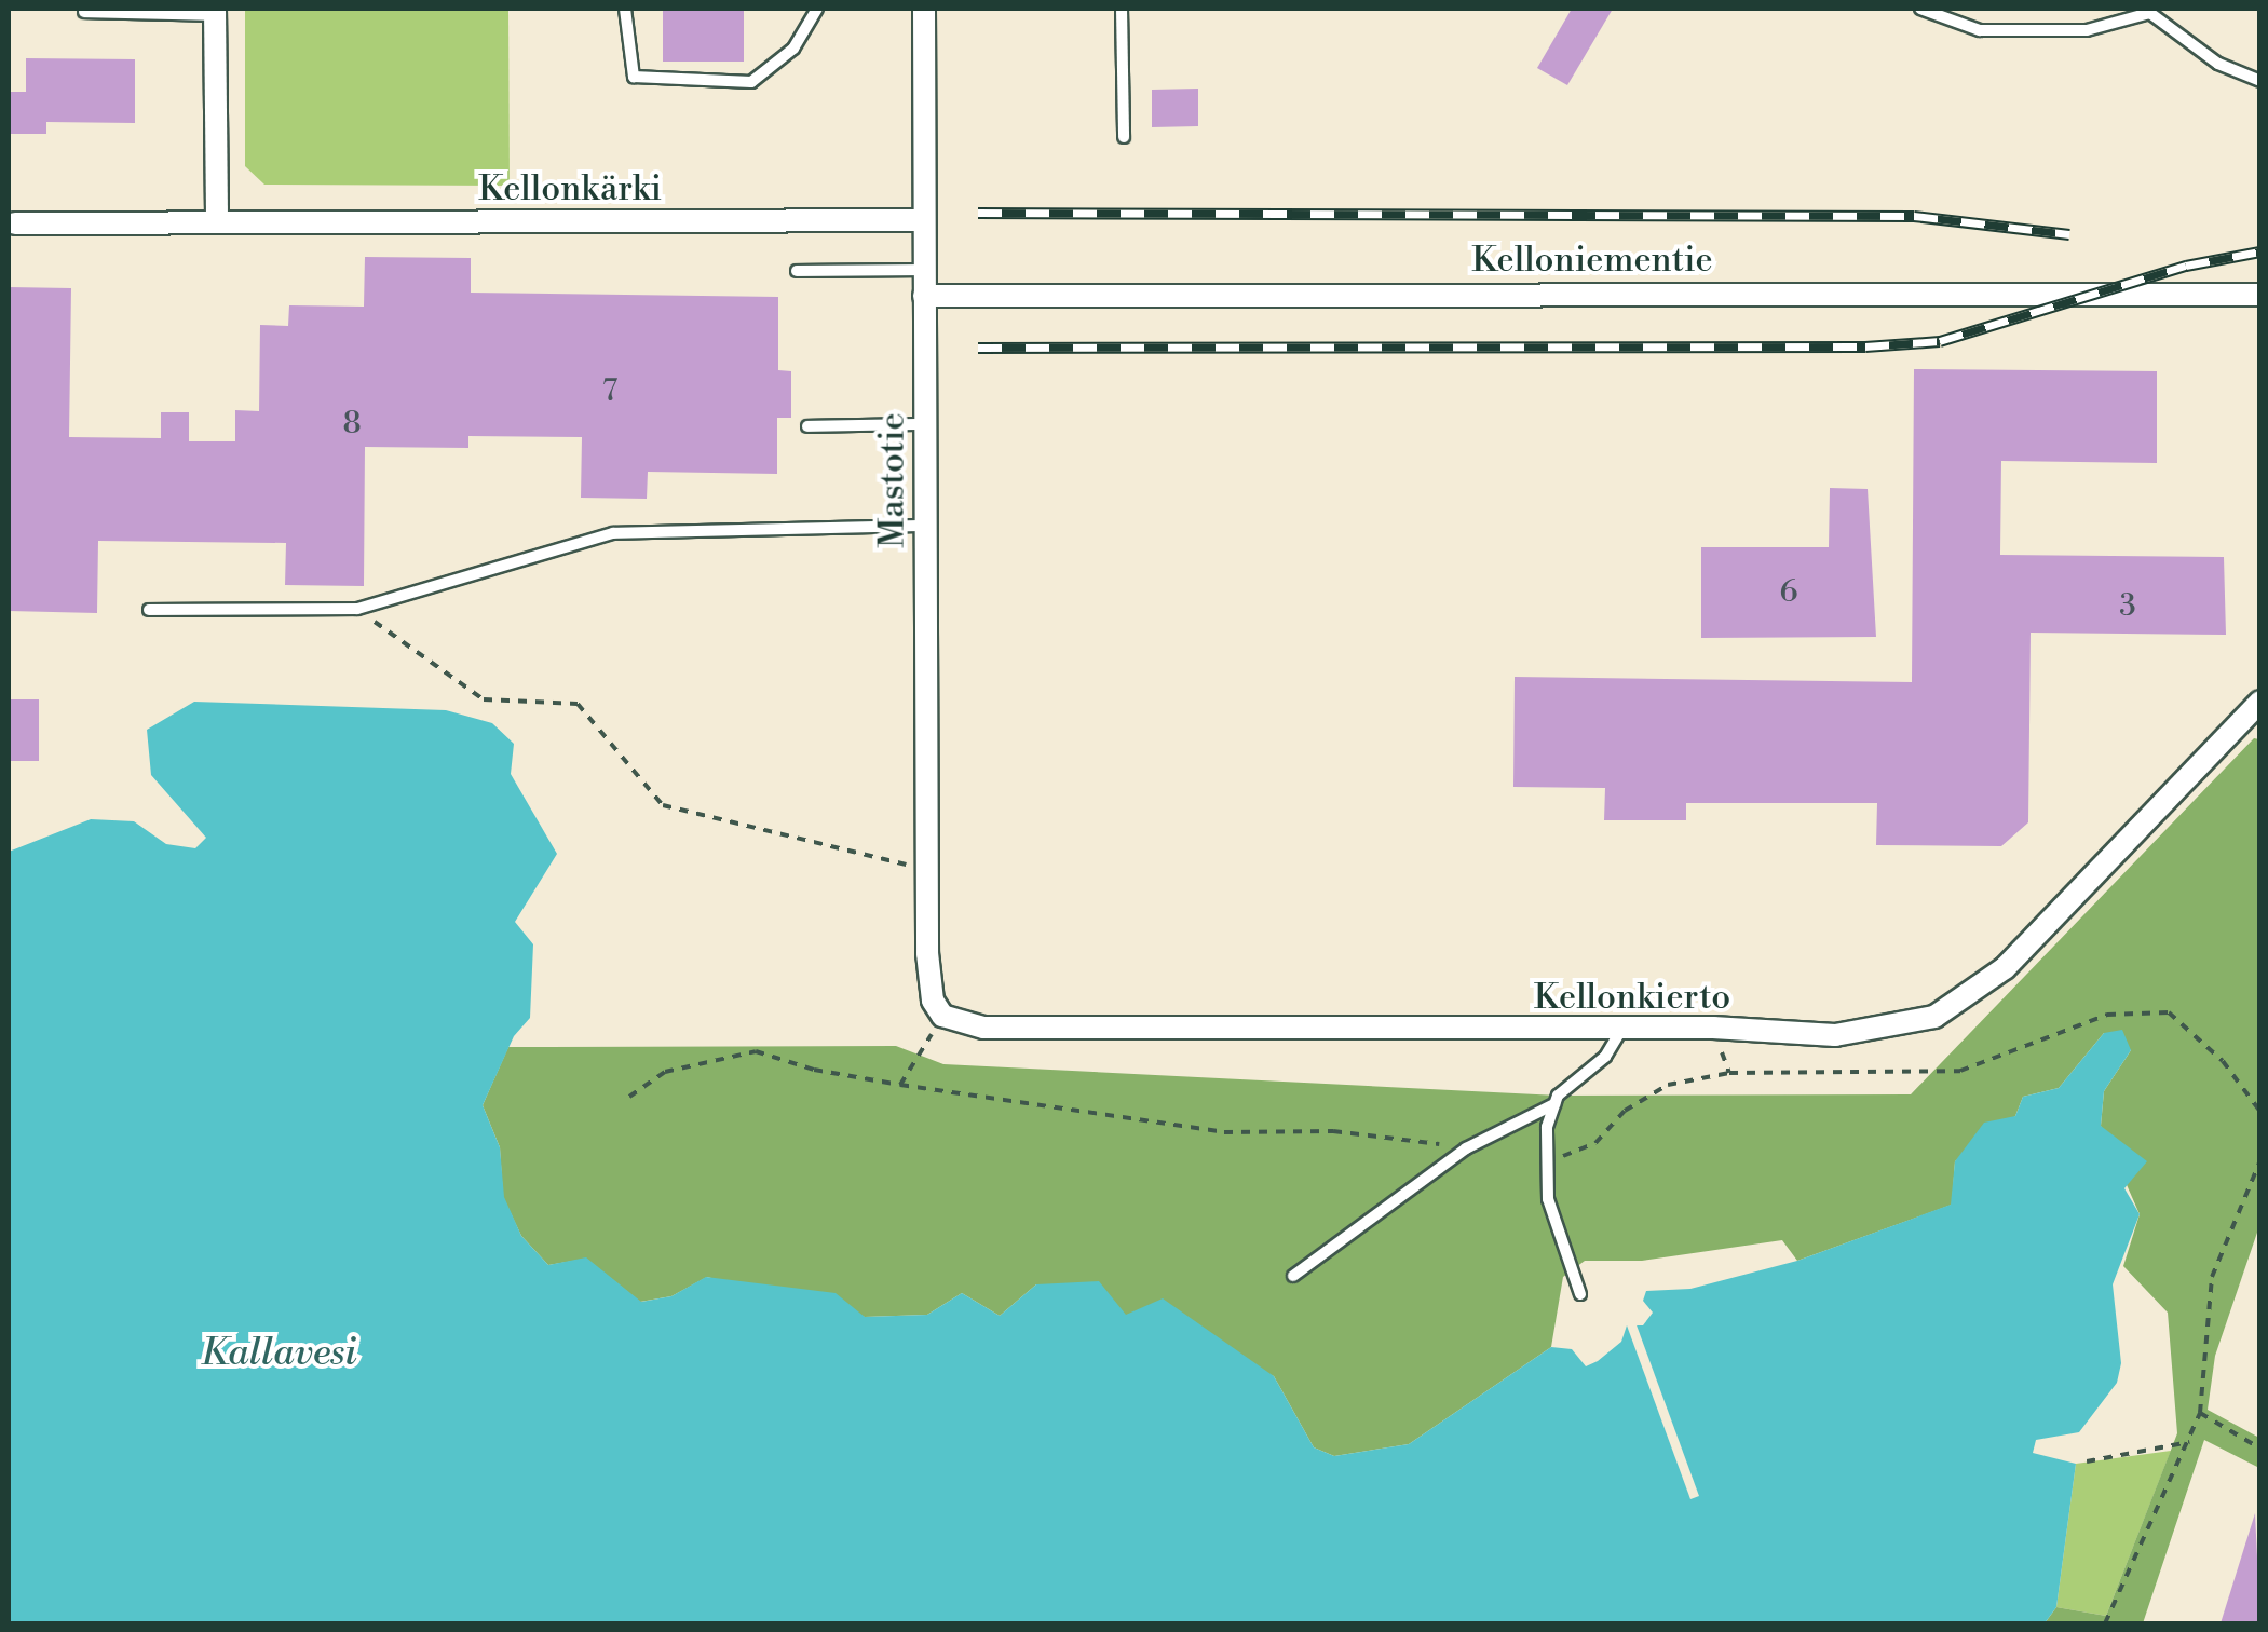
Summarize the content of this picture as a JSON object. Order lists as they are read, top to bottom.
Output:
{
  "streets": {
    "street": [
      "Kellonkärki",
      "Kelloniementie",
      "Mastotie",
      "Kellonkierto"
    ]
  },
  "crossings": [
    ["Kellonkärki", "Mastotie"],
    ["Kelloniementie", "Mastotie"],
    ["Mastotie", "Kellonkierto"]
  ],
  "water": ["Kallavesi"],
  "house_numbers": [
    "7",
    "8",
    "6",
    "3"
  ]
}
